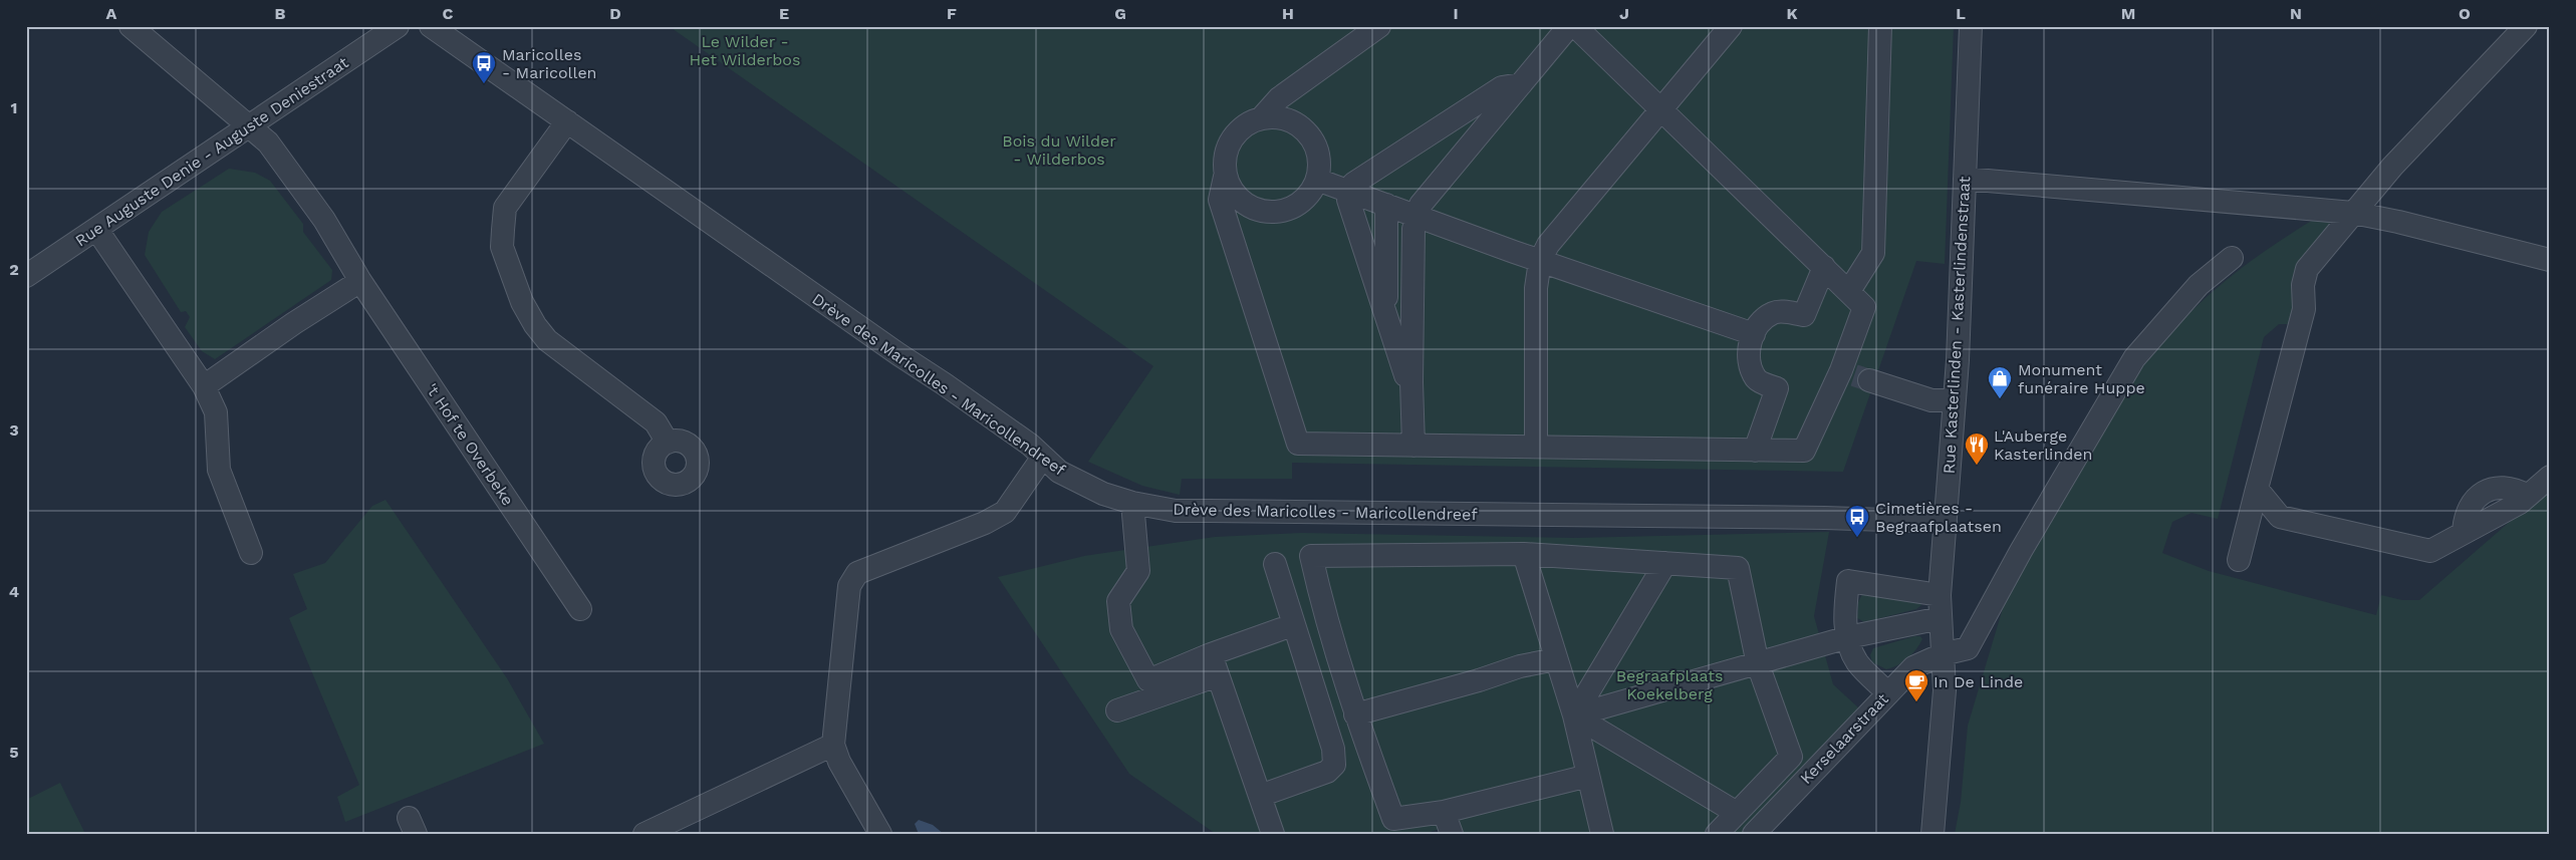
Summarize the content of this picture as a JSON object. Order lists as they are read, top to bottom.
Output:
{
  "streets": {
    "street": [
      "Rue Auguste Denie - Auguste Deniestraat",
      "Rue Kasterlinden - Kasterlindenstraat",
      "Drève des Maricolles - Maricollendreef",
      "'t Hof te Overbeke",
      "Kerselaarstraat"
    ]
  },
  "crossings": [
    ["Rue Auguste Denie - Auguste Deniestraat", "'t Hof te Overbeke"],
    ["Rue Kasterlinden - Kasterlindenstraat", "Drève des Maricolles - Maricollendreef"],
    ["Rue Kasterlinden - Kasterlindenstraat", "Kerselaarstraat"]
  ],
  "parks": ["Le Wilder - Het Wilderbos", "Bois du Wilder - Wilderbos", "Begraafplaats Koekelberg"],
  "places": {
    "bus stop": ["Maricolles - Maricollen", "Cimetières - Begraafplaatsen"],
    "shop": ["Monument funéraire Huppe"],
    "restaurant": ["L'Auberge Kasterlinden"],
    "cafe": ["In De Linde"]
  },
  "grid": {
    "columns": [
      "A",
      "B",
      "C",
      "D",
      "E",
      "F",
      "G",
      "H",
      "I",
      "J",
      "K",
      "L",
      "M",
      "N",
      "O"
    ],
    "rows": [
      "1",
      "2",
      "3",
      "4",
      "5"
    ]
  }
}
